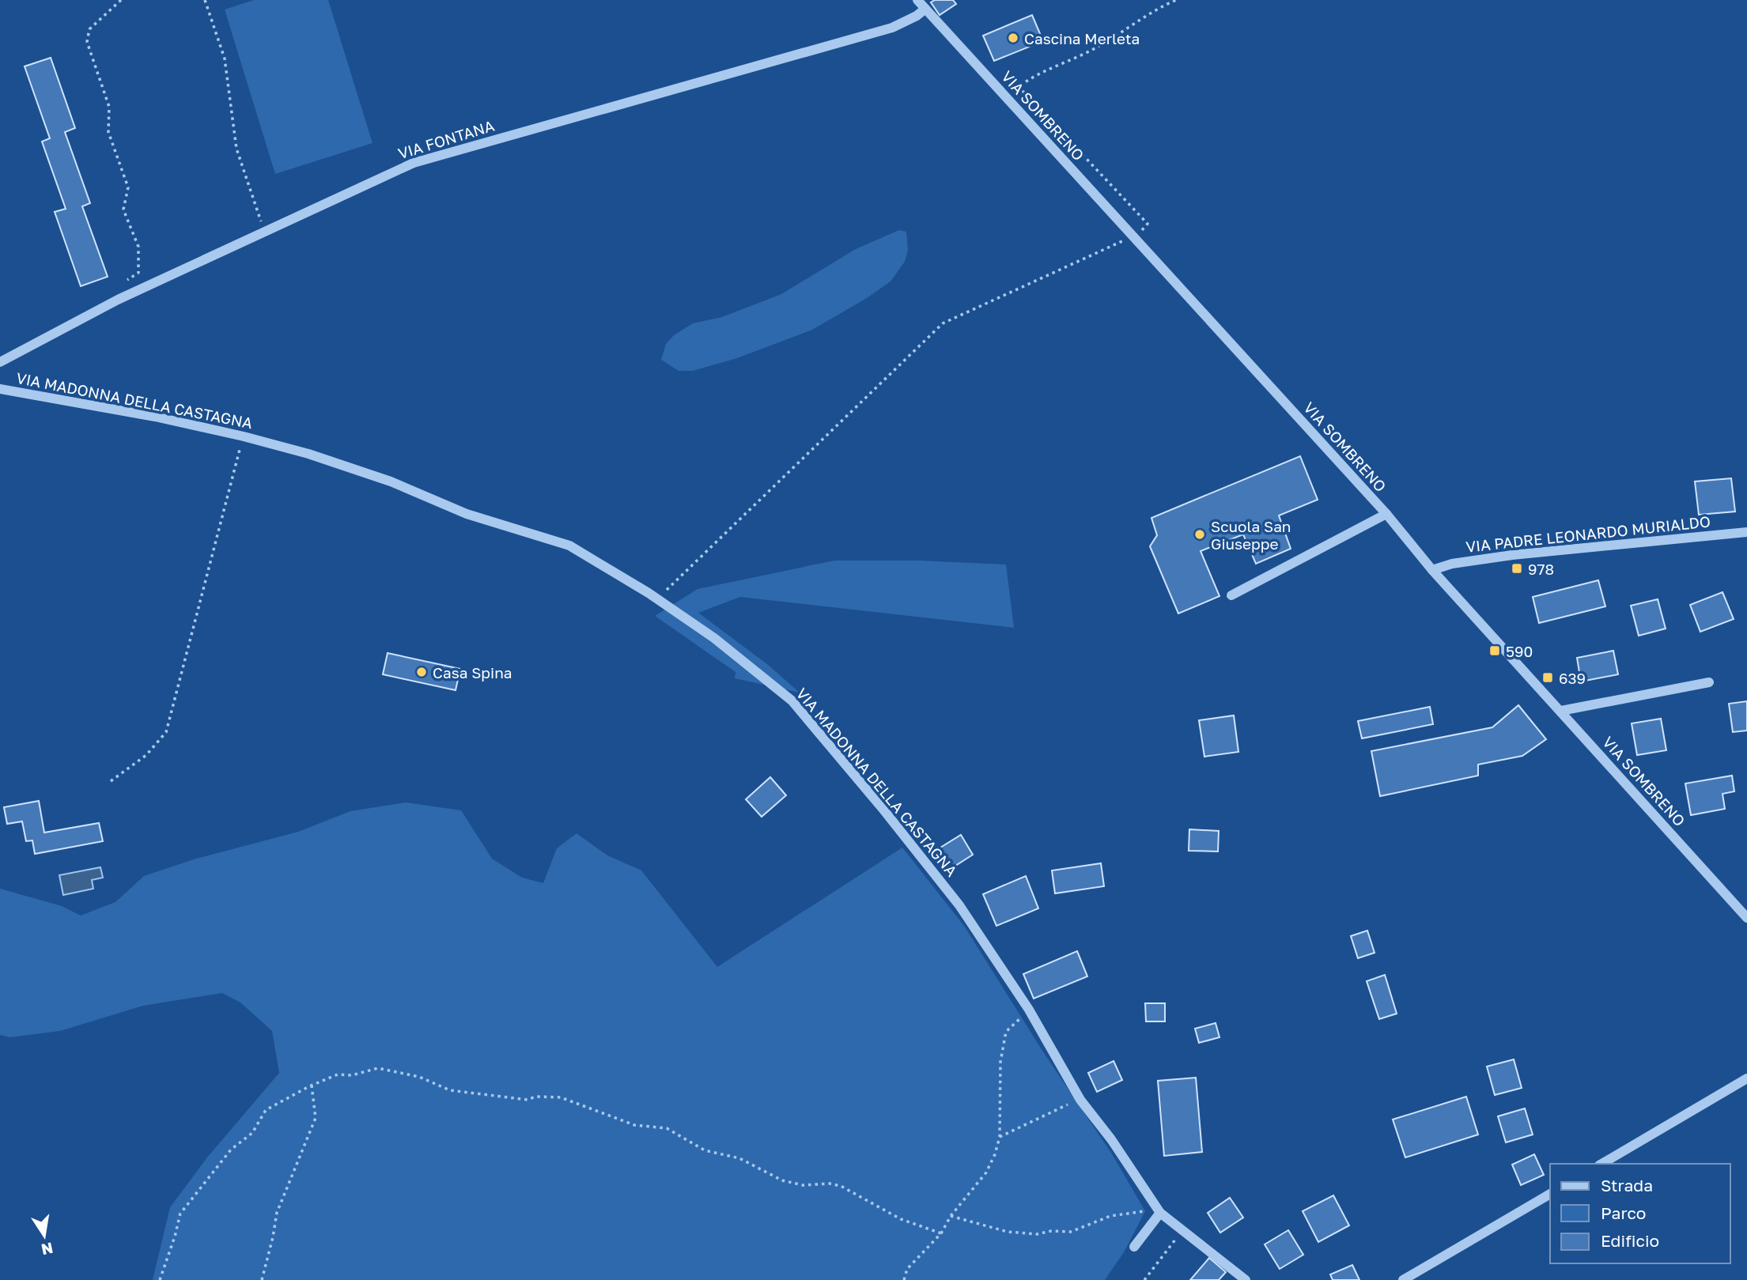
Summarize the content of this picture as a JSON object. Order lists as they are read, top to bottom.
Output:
{
  "streets": {
    "street": [
      "VIA SOMBRENO",
      "VIA FONTANA",
      "VIA MADONNA DELLA CASTAGNA",
      "VIA PADRE LEONARDO MURIALDO"
    ]
  },
  "crossings": [
    ["VIA SOMBRENO", "VIA FONTANA"],
    ["VIA SOMBRENO", "VIA PADRE LEONARDO MURIALDO"]
  ],
  "places": {
    "other": ["Cascina Merleta", "Scuola San Giuseppe", "Casa Spina"],
    "transit": ["978", "590", "639"]
  },
  "legend": ["Strada", "Parco", "Edificio"],
  "north": "bottom"
}
